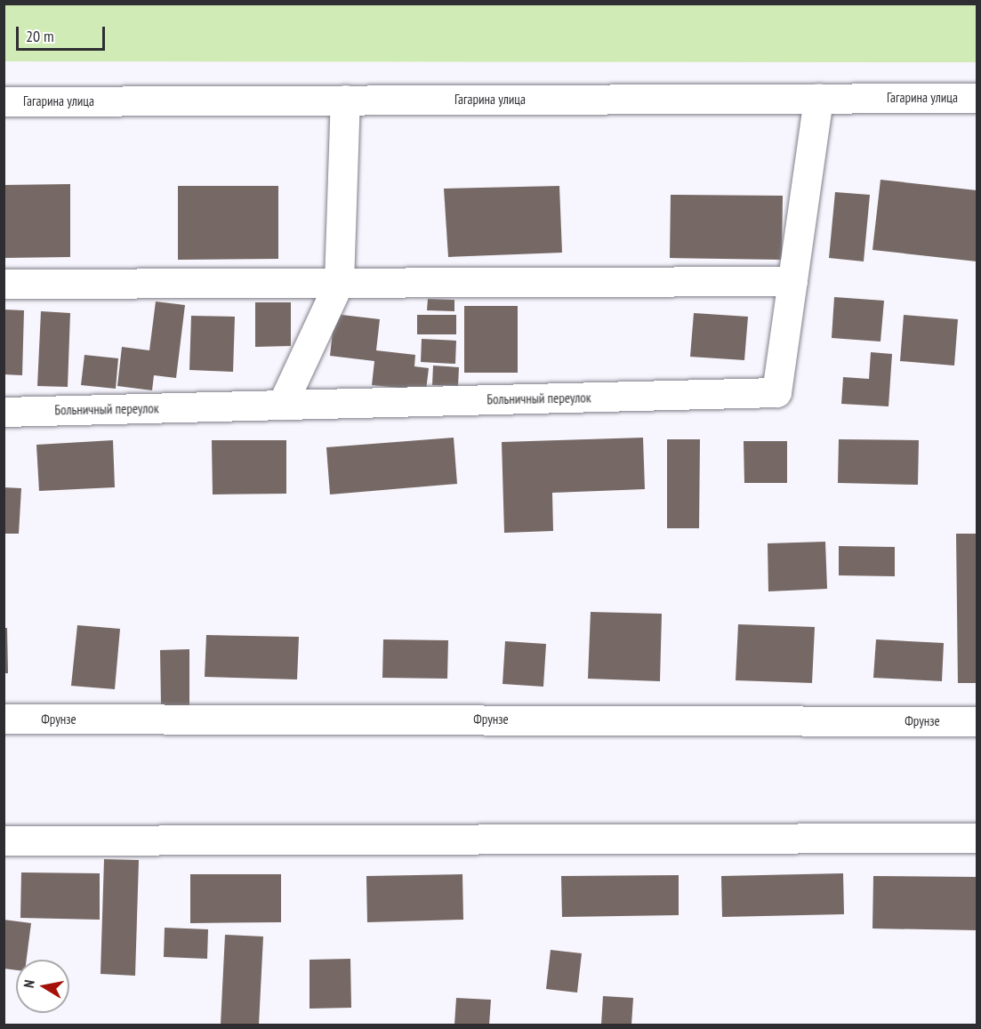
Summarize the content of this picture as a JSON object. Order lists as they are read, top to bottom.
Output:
{
  "streets": {
    "street": ["Гагарина улица", "Больничный переулок", "Фрунзе"]
  },
  "crossings": [
    ["Гагарина улица", "Больничный переулок"]
  ],
  "scale_bar": "20 m",
  "north": "left"
}
